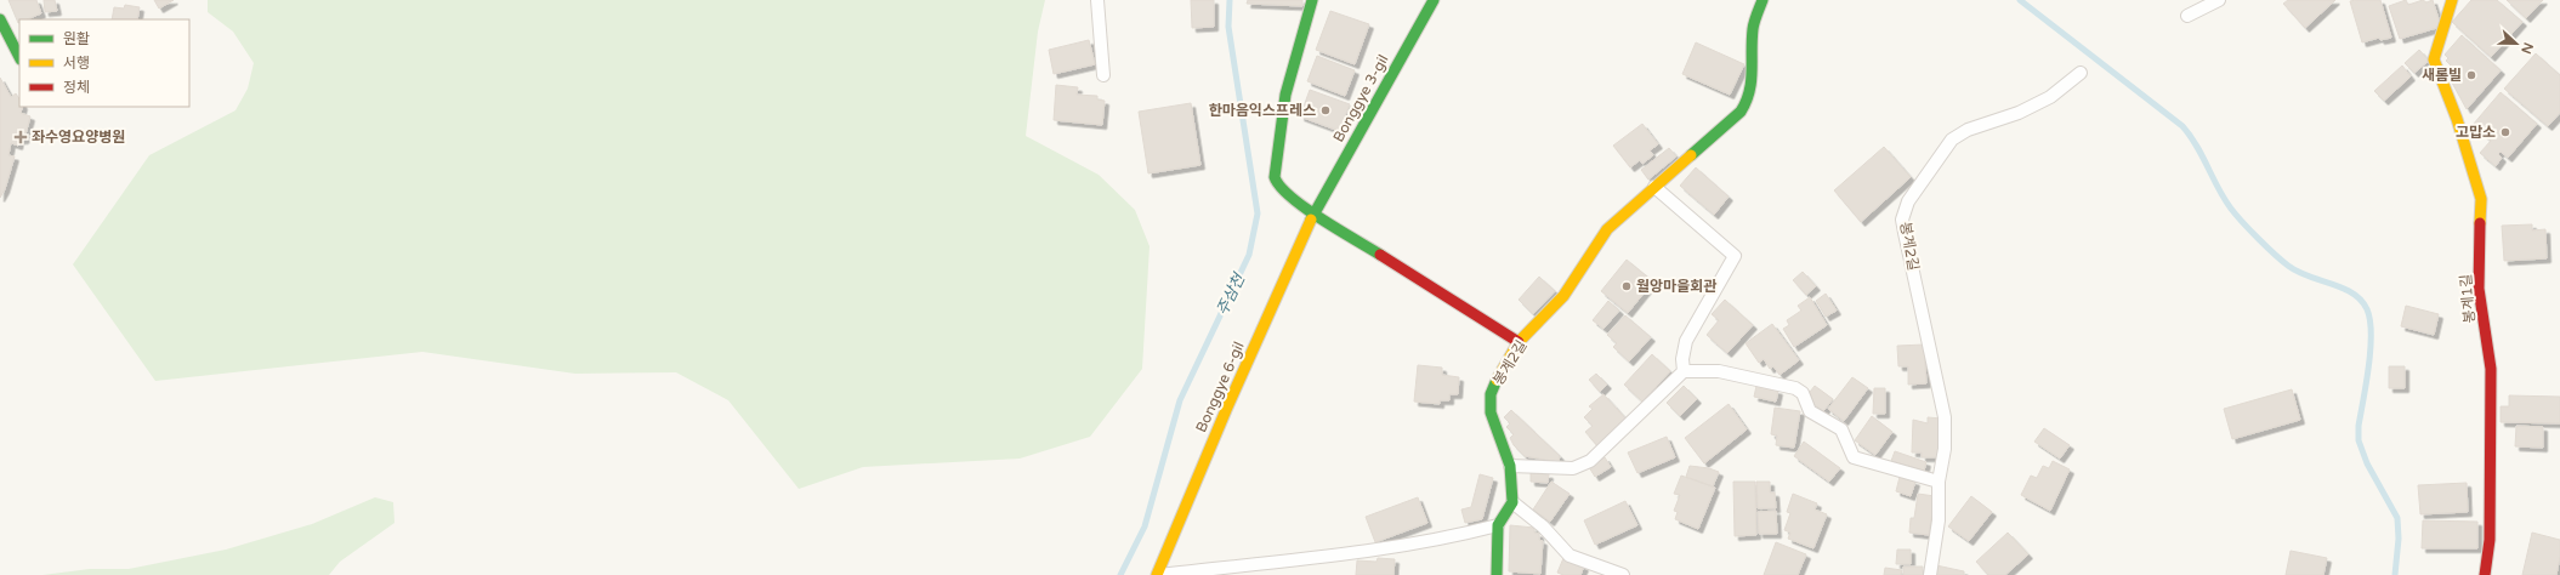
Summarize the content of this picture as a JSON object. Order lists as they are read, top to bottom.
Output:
{
  "streets": {
    "street": [
      "Bonggye 3-gil",
      "봉계2길",
      "봉계1길",
      "Bonggye 6-gil"
    ]
  },
  "crossings": [
    ["Bonggye 3-gil", "Bonggye 6-gil"]
  ],
  "water": ["주삼천"],
  "places": {
    "other": [
      "새롬빌",
      "한마음익스프레스",
      "고맙소",
      "월앙마을회관"
    ],
    "health": ["좌수영요양병원"]
  },
  "legend": ["원활", "서행", "정체"],
  "north": "right"
}
